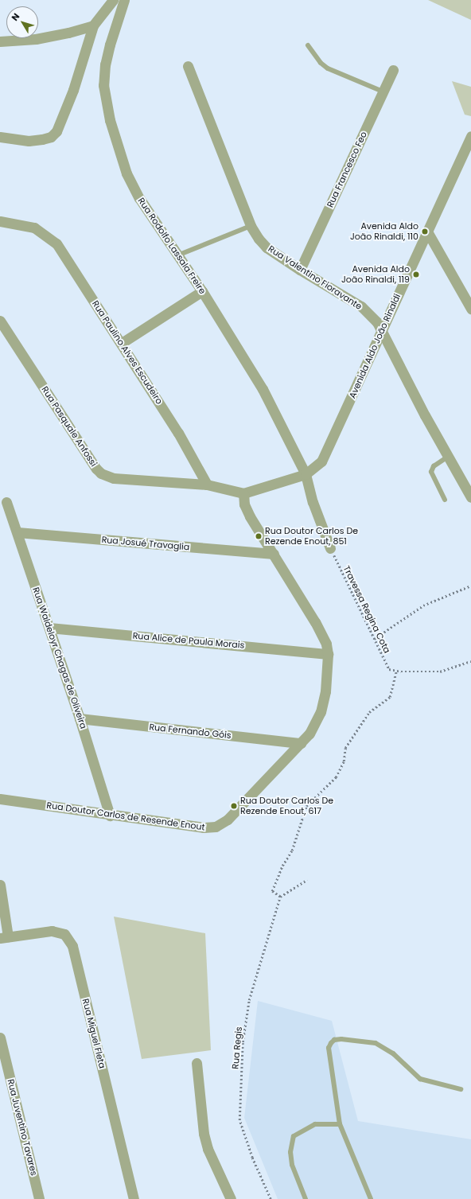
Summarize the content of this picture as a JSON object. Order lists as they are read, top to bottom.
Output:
{
  "streets": {
    "street": [
      "Rua Francesco Feo",
      "Rua Rodolfo Lassala Freire",
      "Rua Valentino Fioravante",
      "Avenida Aldo João Rinaldi",
      "Rua Paulino Alves Escudeiro",
      "Rua Pasquale Anfossi",
      "Rua Josué Travaglia",
      "Rua Alice de Paula Morais",
      "Rua Waldeloyr Chagas de Oliveira",
      "Rua Fernando Góis",
      "Rua Doutor Carlos de Resende Enout",
      "Rua Miguel Fleta",
      "Rua Juventino Tavares"
    ],
    "path": ["Travessa Regina Cota", "Rua Regis"]
  },
  "crossings": [
    ["Rua Francesco Feo", "Rua Valentino Fioravante"],
    ["Rua Rodolfo Lassala Freire", "Avenida Aldo João Rinaldi"],
    ["Rua Rodolfo Lassala Freire", "Travessa Regina Cota"],
    ["Rua Valentino Fioravante", "Avenida Aldo João Rinaldi"],
    ["Avenida Aldo João Rinaldi", "Rua Doutor Carlos de Resende Enout"],
    ["Rua Paulino Alves Escudeiro", "Rua Pasquale Anfossi"],
    ["Rua Josué Travaglia", "Rua Waldeloyr Chagas de Oliveira"],
    ["Rua Josué Travaglia", "Rua Doutor Carlos de Resende Enout"],
    ["Rua Alice de Paula Morais", "Rua Waldeloyr Chagas de Oliveira"],
    ["Rua Alice de Paula Morais", "Rua Doutor Carlos de Resende Enout"],
    ["Rua Waldeloyr Chagas de Oliveira", "Rua Fernando Góis"],
    ["Rua Waldeloyr Chagas de Oliveira", "Rua Doutor Carlos de Resende Enout"],
    ["Rua Fernando Góis", "Rua Doutor Carlos de Resende Enout"]
  ],
  "places": [
    "Avenida Aldo João Rinaldi, 110",
    "Avenida Aldo João Rinaldi, 119",
    "Rua Doutor Carlos De Rezende Enout, 851",
    "Rua Doutor Carlos De Rezende Enout, 617"
  ],
  "north": "top left"
}
